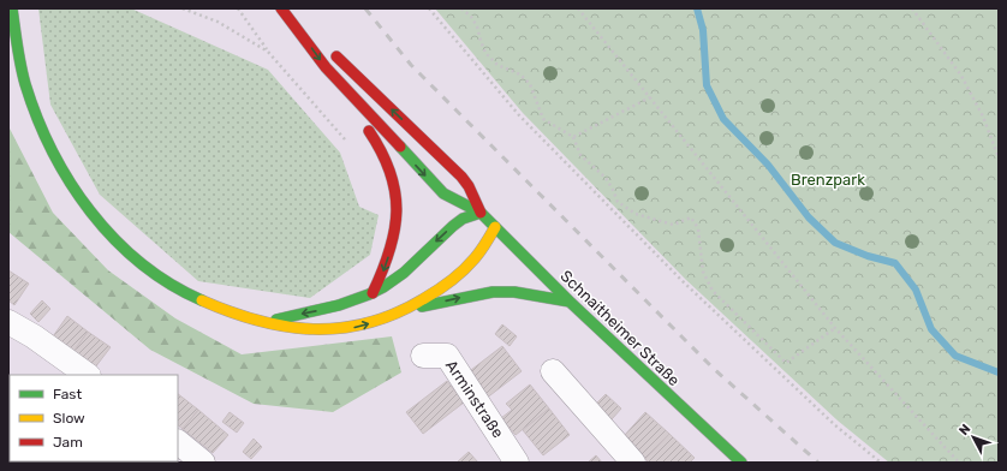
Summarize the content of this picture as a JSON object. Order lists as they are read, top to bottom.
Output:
{
  "streets": {
    "street": ["Schnaitheimer Straße", "Arminstraße"]
  },
  "parks": ["Brenzpark"],
  "legend": ["Fast", "Slow", "Jam"],
  "north": "top left"
}
